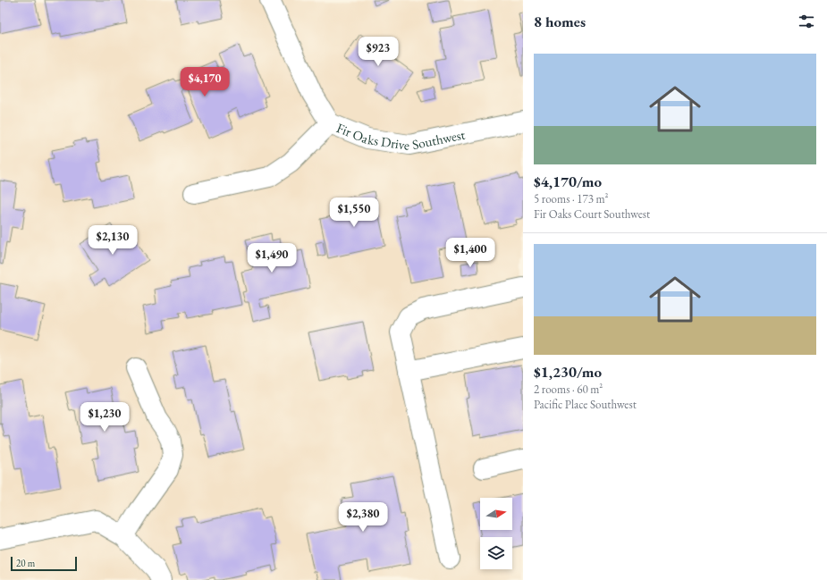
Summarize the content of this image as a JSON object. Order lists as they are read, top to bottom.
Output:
{
  "streets": {
    "street": ["Fir Oaks Drive Southwest"]
  },
  "scale_bar": "20 m",
  "north": "right",
  "page": {
    "heading": "8 homes",
    "price": [
      "$923",
      "$4,170",
      "$1,550",
      "$2,130",
      "$1,400",
      "$1,490",
      "$1,230",
      "$2,380"
    ],
    "list": [
      {
        "name": "$4,170/mo",
        "note": "5 rooms · 173 m² · Fir Oaks Court Southwest"
      },
      {
        "name": "$1,230/mo",
        "note": "2 rooms · 60 m² · Pacific Place Southwest"
      }
    ],
    "scale": "20 m"
  }
}
